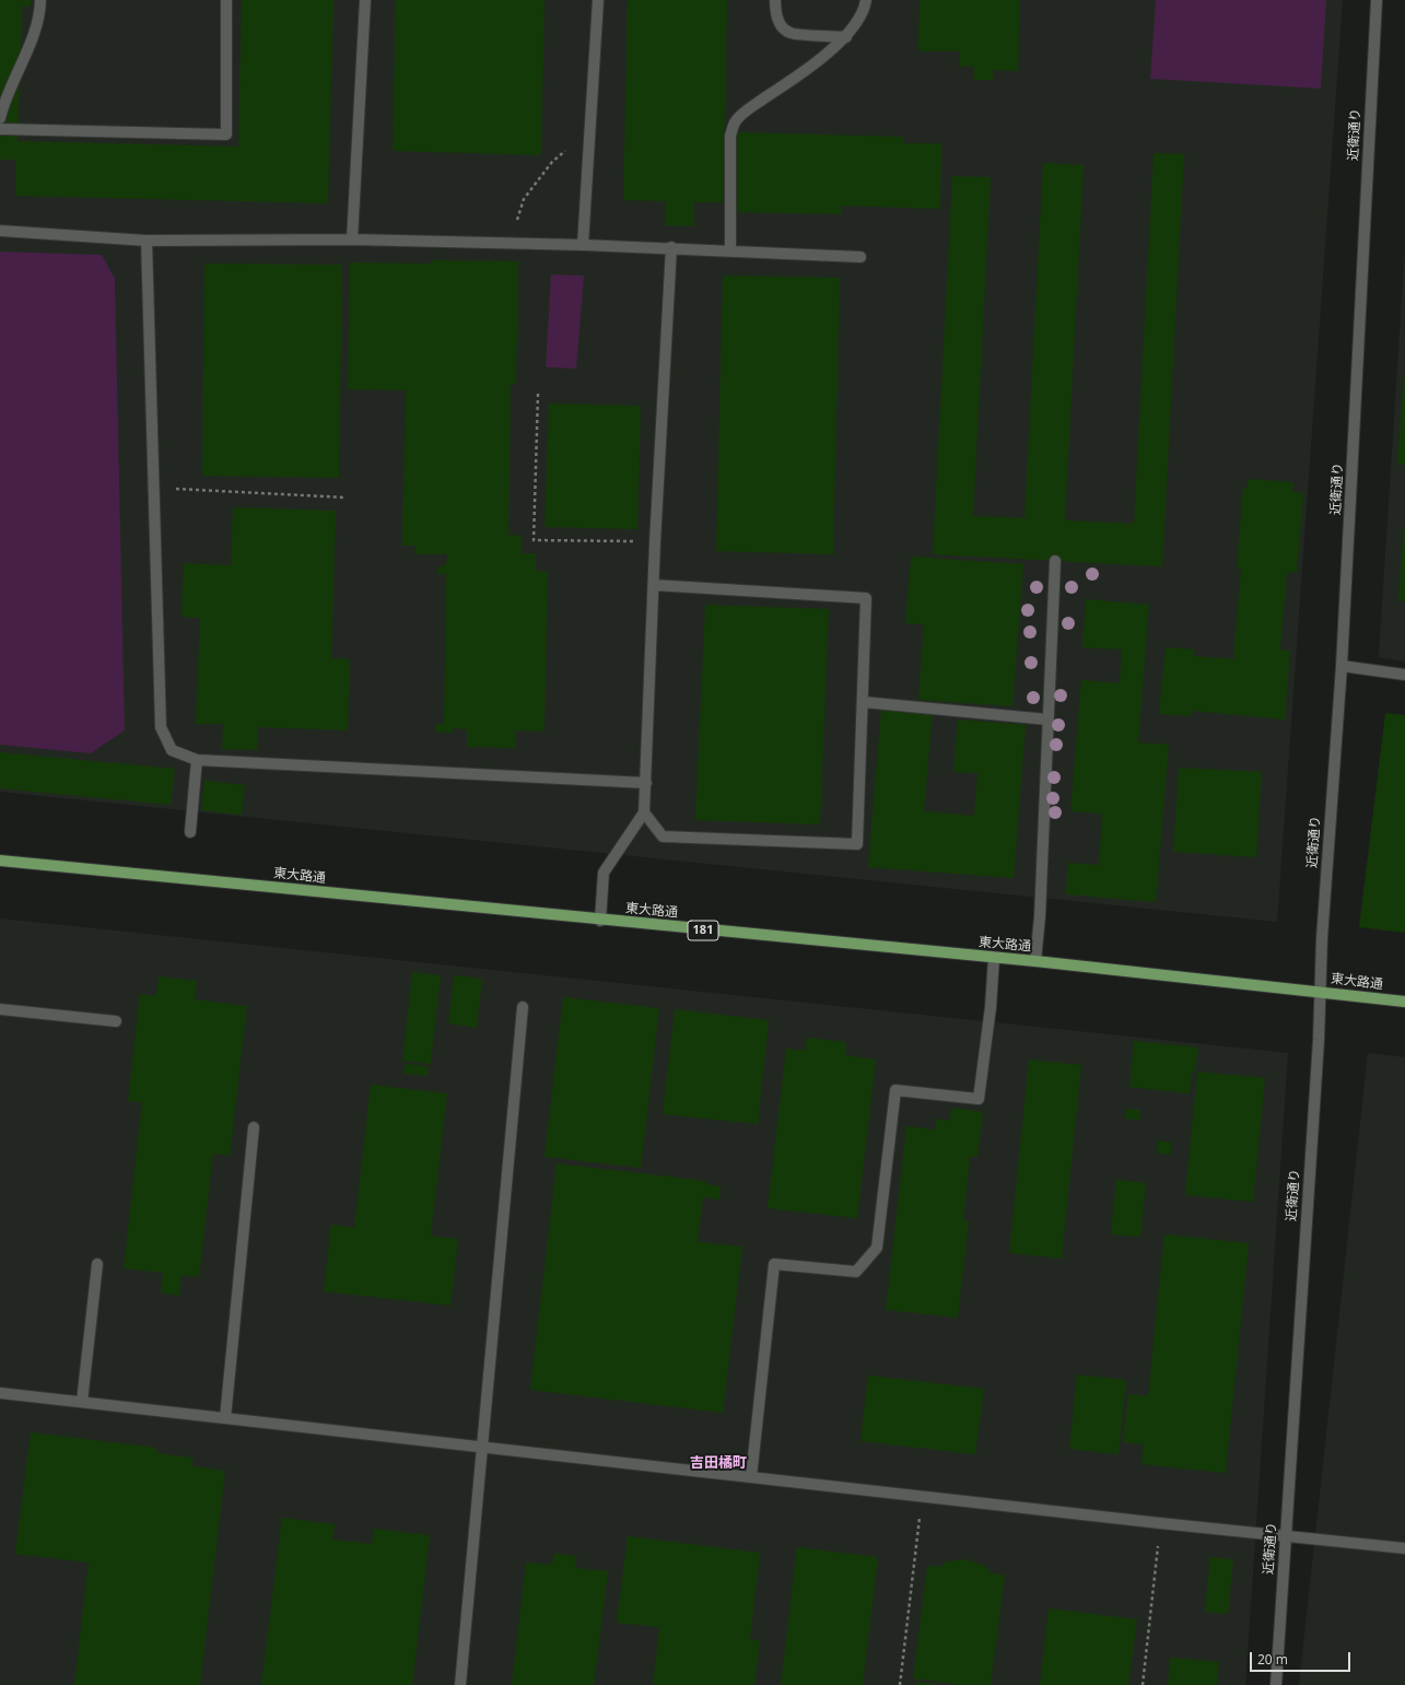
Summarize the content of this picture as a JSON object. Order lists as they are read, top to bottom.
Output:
{
  "streets": {
    "main road": ["東大路通", "181"],
    "street": ["近衛通り"]
  },
  "crossings": [
    ["近衛通り", "東大路通"]
  ],
  "districts": ["吉田橘町"],
  "scale_bar": "20 m"
}
